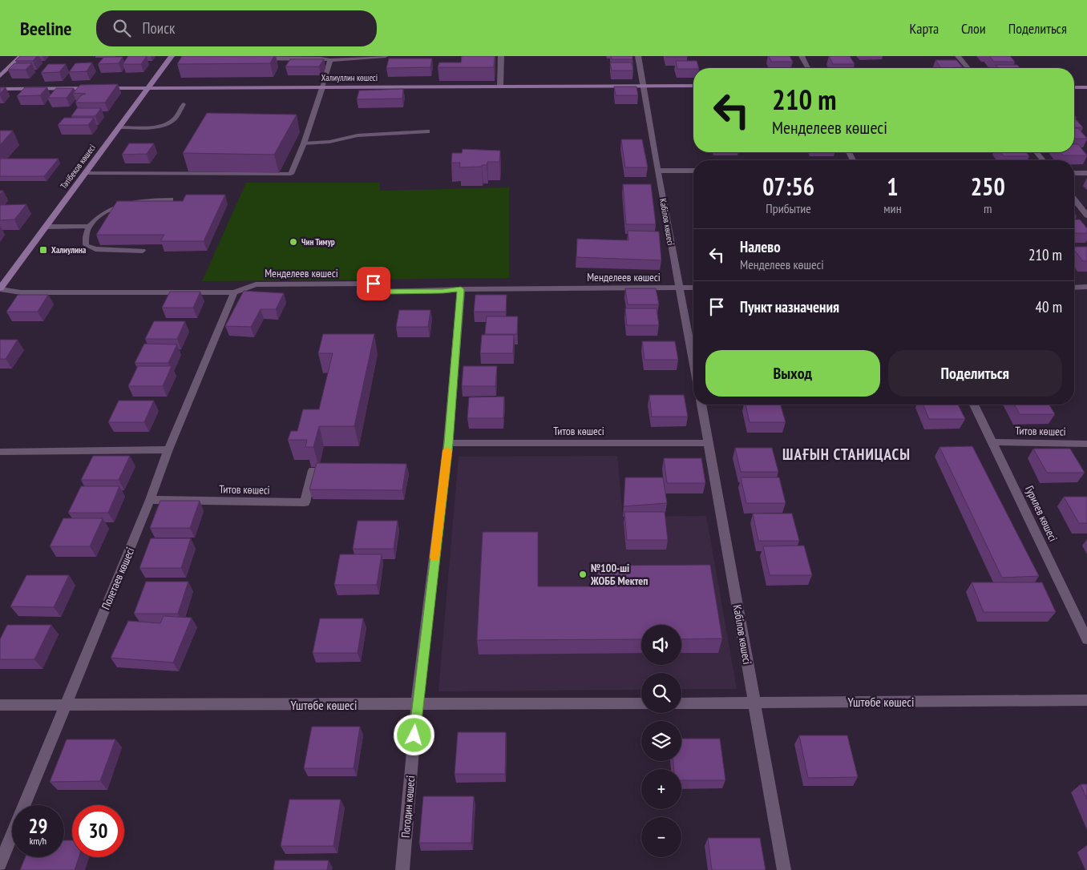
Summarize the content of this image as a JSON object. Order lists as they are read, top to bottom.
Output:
{
  "streets": {
    "main road": ["Халиуллин көшесі", "Тәтібеков көшесі"],
    "street": [
      "Кабілов көшесі",
      "Менделеев көшесі",
      "Титов көшесі",
      "Гурилев көшесі",
      "Полетаев көшесі",
      "Үштөбе көшесі",
      "Погодин көшесі"
    ]
  },
  "crossings": [
    ["Халиуллин көшесі", "Тәтібеков көшесі"],
    ["Халиуллин көшесі", "Кабілов көшесі"],
    ["Тәтібеков көшесі", "Менделеев көшесі"],
    ["Кабілов көшесі", "Менделеев көшесі"],
    ["Кабілов көшесі", "Титов көшесі"],
    ["Кабілов көшесі", "Үштөбе көшесі"],
    ["Менделеев көшесі", "Полетаев көшесі"],
    ["Менделеев көшесі", "Погодин көшесі"],
    ["Титов көшесі", "Гурилев көшесі"],
    ["Титов көшесі", "Полетаев көшесі"],
    ["Титов көшесі", "Погодин көшесі"],
    ["Полетаев көшесі", "Үштөбе көшесі"],
    ["Үштөбе көшесі", "Погодин көшесі"]
  ],
  "districts": ["ШАҒЫН СТАНИЦАСЫ"],
  "places": {
    "other": ["Чин Тимур", "№100-ші ЖОББ Мектеп"],
    "transit": ["Халиулина"]
  },
  "page": {
    "header": "Beeline",
    "search": "Поиск",
    "nav": ["Карта", "Слои", "Поделиться"],
    "turn": ["210 m", "Менделеев көшесі"],
    "eta": [
      "07:56",
      "Прибытие",
      "1",
      "мин",
      "250",
      "m"
    ],
    "list": [
      {
        "name": "Налево",
        "note": "Менделеев көшесі",
        "value": "210 m"
      },
      {
        "name": "Пункт назначения",
        "value": "40 m"
      }
    ],
    "buttons": ["Выход", "Поделиться"],
    "map_buttons": ["+", "−"],
    "speed": "29 km/h",
    "limit": "30"
  }
}
